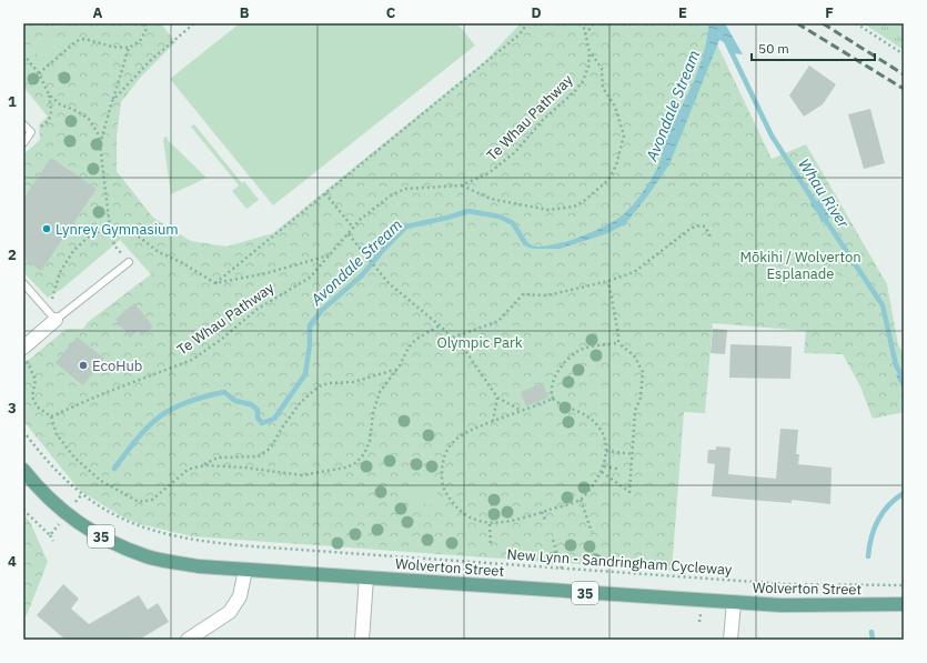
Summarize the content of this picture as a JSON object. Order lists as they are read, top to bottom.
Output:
{
  "streets": {
    "main road": ["35", "Wolverton Street"],
    "path": ["Te Whau Pathway", "New Lynn - Sandringham Cycleway"]
  },
  "water": ["Avondale Stream", "Whau River"],
  "parks": ["Mōkihi / Wolverton Esplanade", "Olympic Park"],
  "places": ["Lynrey Gymnasium", "EcoHub"],
  "scale_bar": "50 m",
  "grid": {
    "columns": [
      "A",
      "B",
      "C",
      "D",
      "E",
      "F"
    ],
    "rows": [
      "1",
      "2",
      "3",
      "4"
    ]
  }
}
